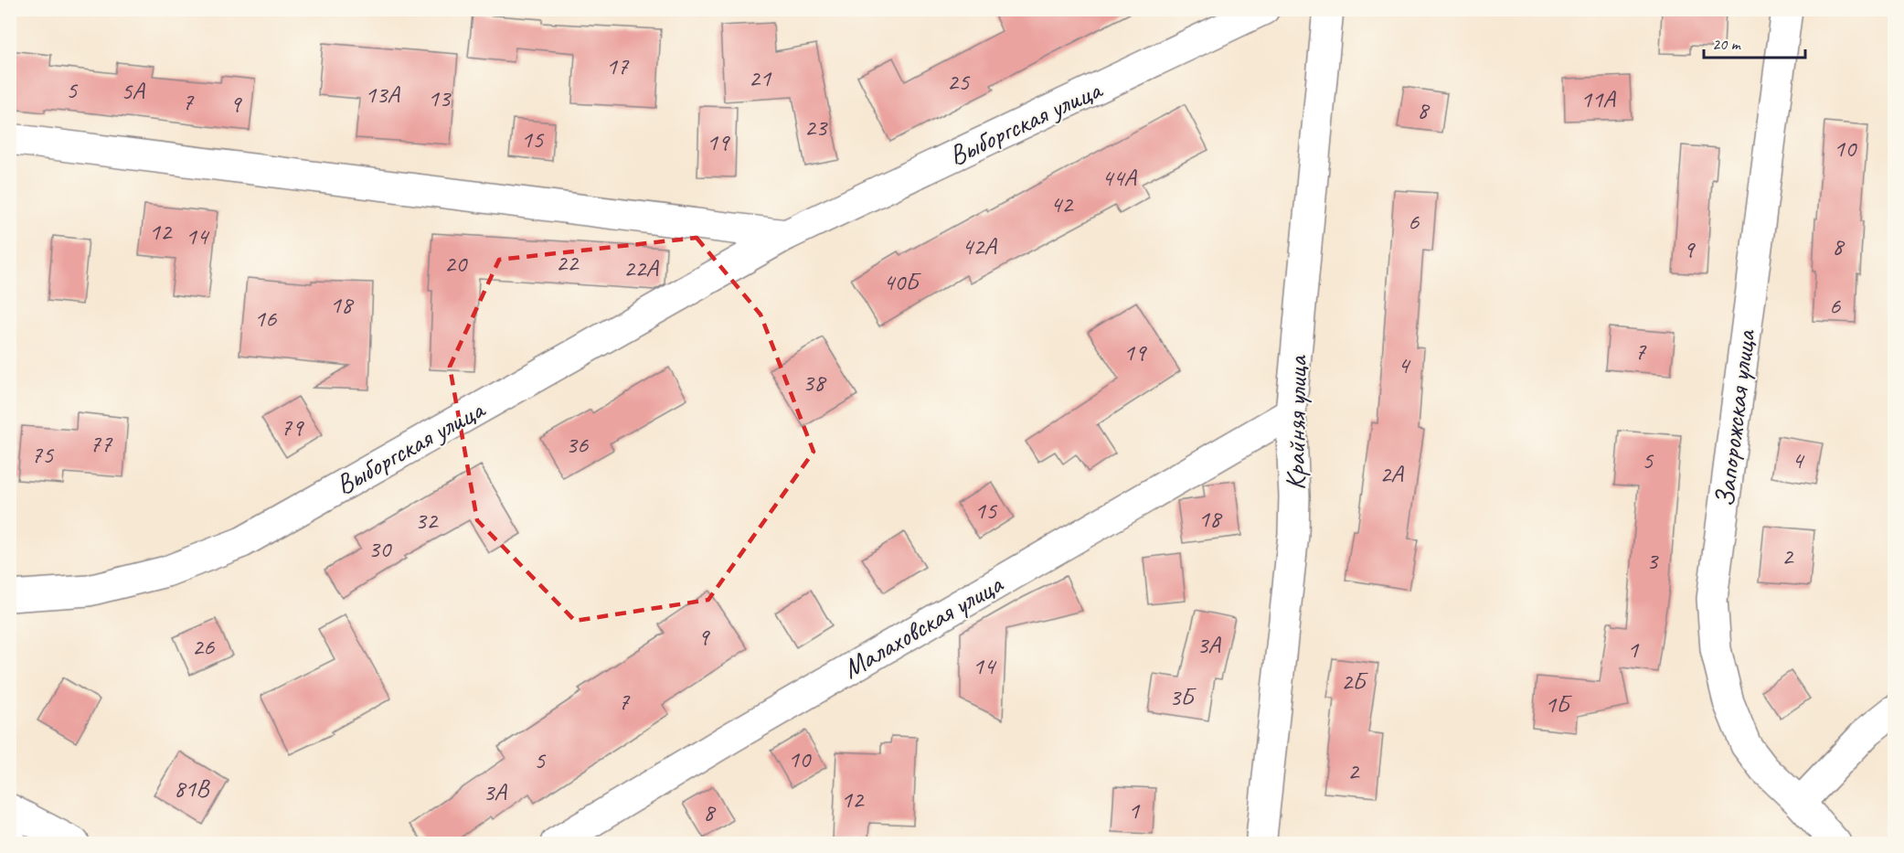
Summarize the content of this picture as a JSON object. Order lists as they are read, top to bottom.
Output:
{
  "streets": {
    "street": [
      "Выборгская улица",
      "Запорожская улица",
      "Крайняя улица",
      "Малаховская улица"
    ]
  },
  "crossings": [
    ["Крайняя улица", "Малаховская улица"]
  ],
  "house_numbers": [
    "17",
    "21",
    "25",
    "5",
    "5А",
    "13А",
    "13",
    "11А",
    "7",
    "9",
    "8",
    "23",
    "15",
    "19",
    "10",
    "44А",
    "42",
    "6",
    "12",
    "14",
    "42А",
    "8",
    "9",
    "22",
    "20",
    "22А",
    "40Б",
    "18",
    "6",
    "16",
    "7",
    "19",
    "4",
    "38",
    "79",
    "77",
    "36",
    "75",
    "5",
    "4",
    "2А",
    "15",
    "18",
    "32",
    "30",
    "2",
    "3",
    "9",
    "3А",
    "26",
    "1",
    "14",
    "2Б",
    "3Б",
    "7",
    "1Б",
    "10",
    "5",
    "2",
    "81В",
    "3А",
    "12",
    "1",
    "8"
  ],
  "scale_bar": "20 m"
}
